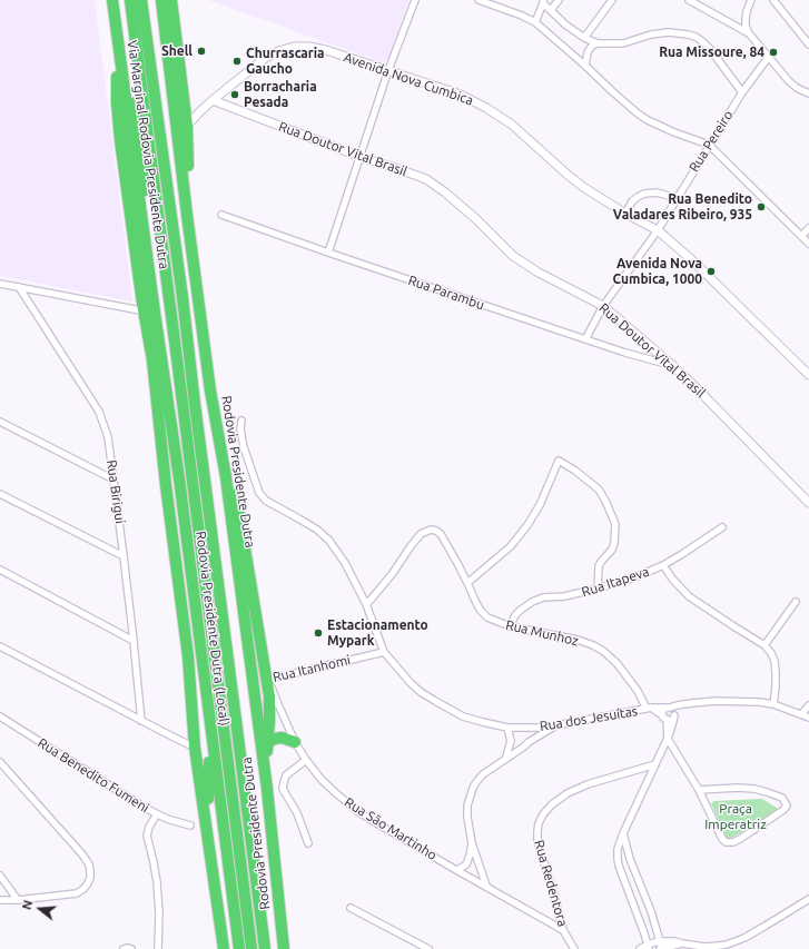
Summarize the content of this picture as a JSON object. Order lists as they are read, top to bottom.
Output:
{
  "streets": {
    "highway": ["Via Marginal Rodovia Presidente Dutra", "Rodovia Presidente Dutra", "Rodovia Presidente Dutra (Local)"],
    "street": [
      "Avenida Nova Cumbica",
      "Rua Pereiro",
      "Rua Doutor Vital Brasil",
      "Rua Parambu",
      "Rua Birigui",
      "Rua Itapeva",
      "Rua Munhoz",
      "Rua Itanhomi",
      "Rua dos Jesuítas",
      "Rua Benedito Fumeni",
      "Rua São Martinho",
      "Rua Redentora"
    ]
  },
  "crossings": [
    ["Avenida Nova Cumbica", "Rua Pereiro"],
    ["Avenida Nova Cumbica", "Rua Doutor Vital Brasil"],
    ["Rua Pereiro", "Rua Doutor Vital Brasil"],
    ["Rua Pereiro", "Rua Parambu"],
    ["Rua Doutor Vital Brasil", "Rua Parambu"],
    ["Via Marginal Rodovia Presidente Dutra", "Rodovia Presidente Dutra (Local)"],
    ["Rua Itapeva", "Rua Munhoz"],
    ["Rua Munhoz", "Rua dos Jesuítas"],
    ["Rua Itanhomi", "Rua dos Jesuítas"],
    ["Rua Itanhomi", "Rua São Martinho"],
    ["Rua São Martinho", "Rua Redentora"]
  ],
  "parks": ["Praça Imperatriz"],
  "places": [
    "Shell",
    "Rua Missoure, 84",
    "Churrascaria Gaucho",
    "Borracharia Pesada",
    "Rua Benedito Valadares Ribeiro, 935",
    "Avenida Nova Cumbica, 1000",
    "Estacionamento Mypark"
  ],
  "north": "left"
}
